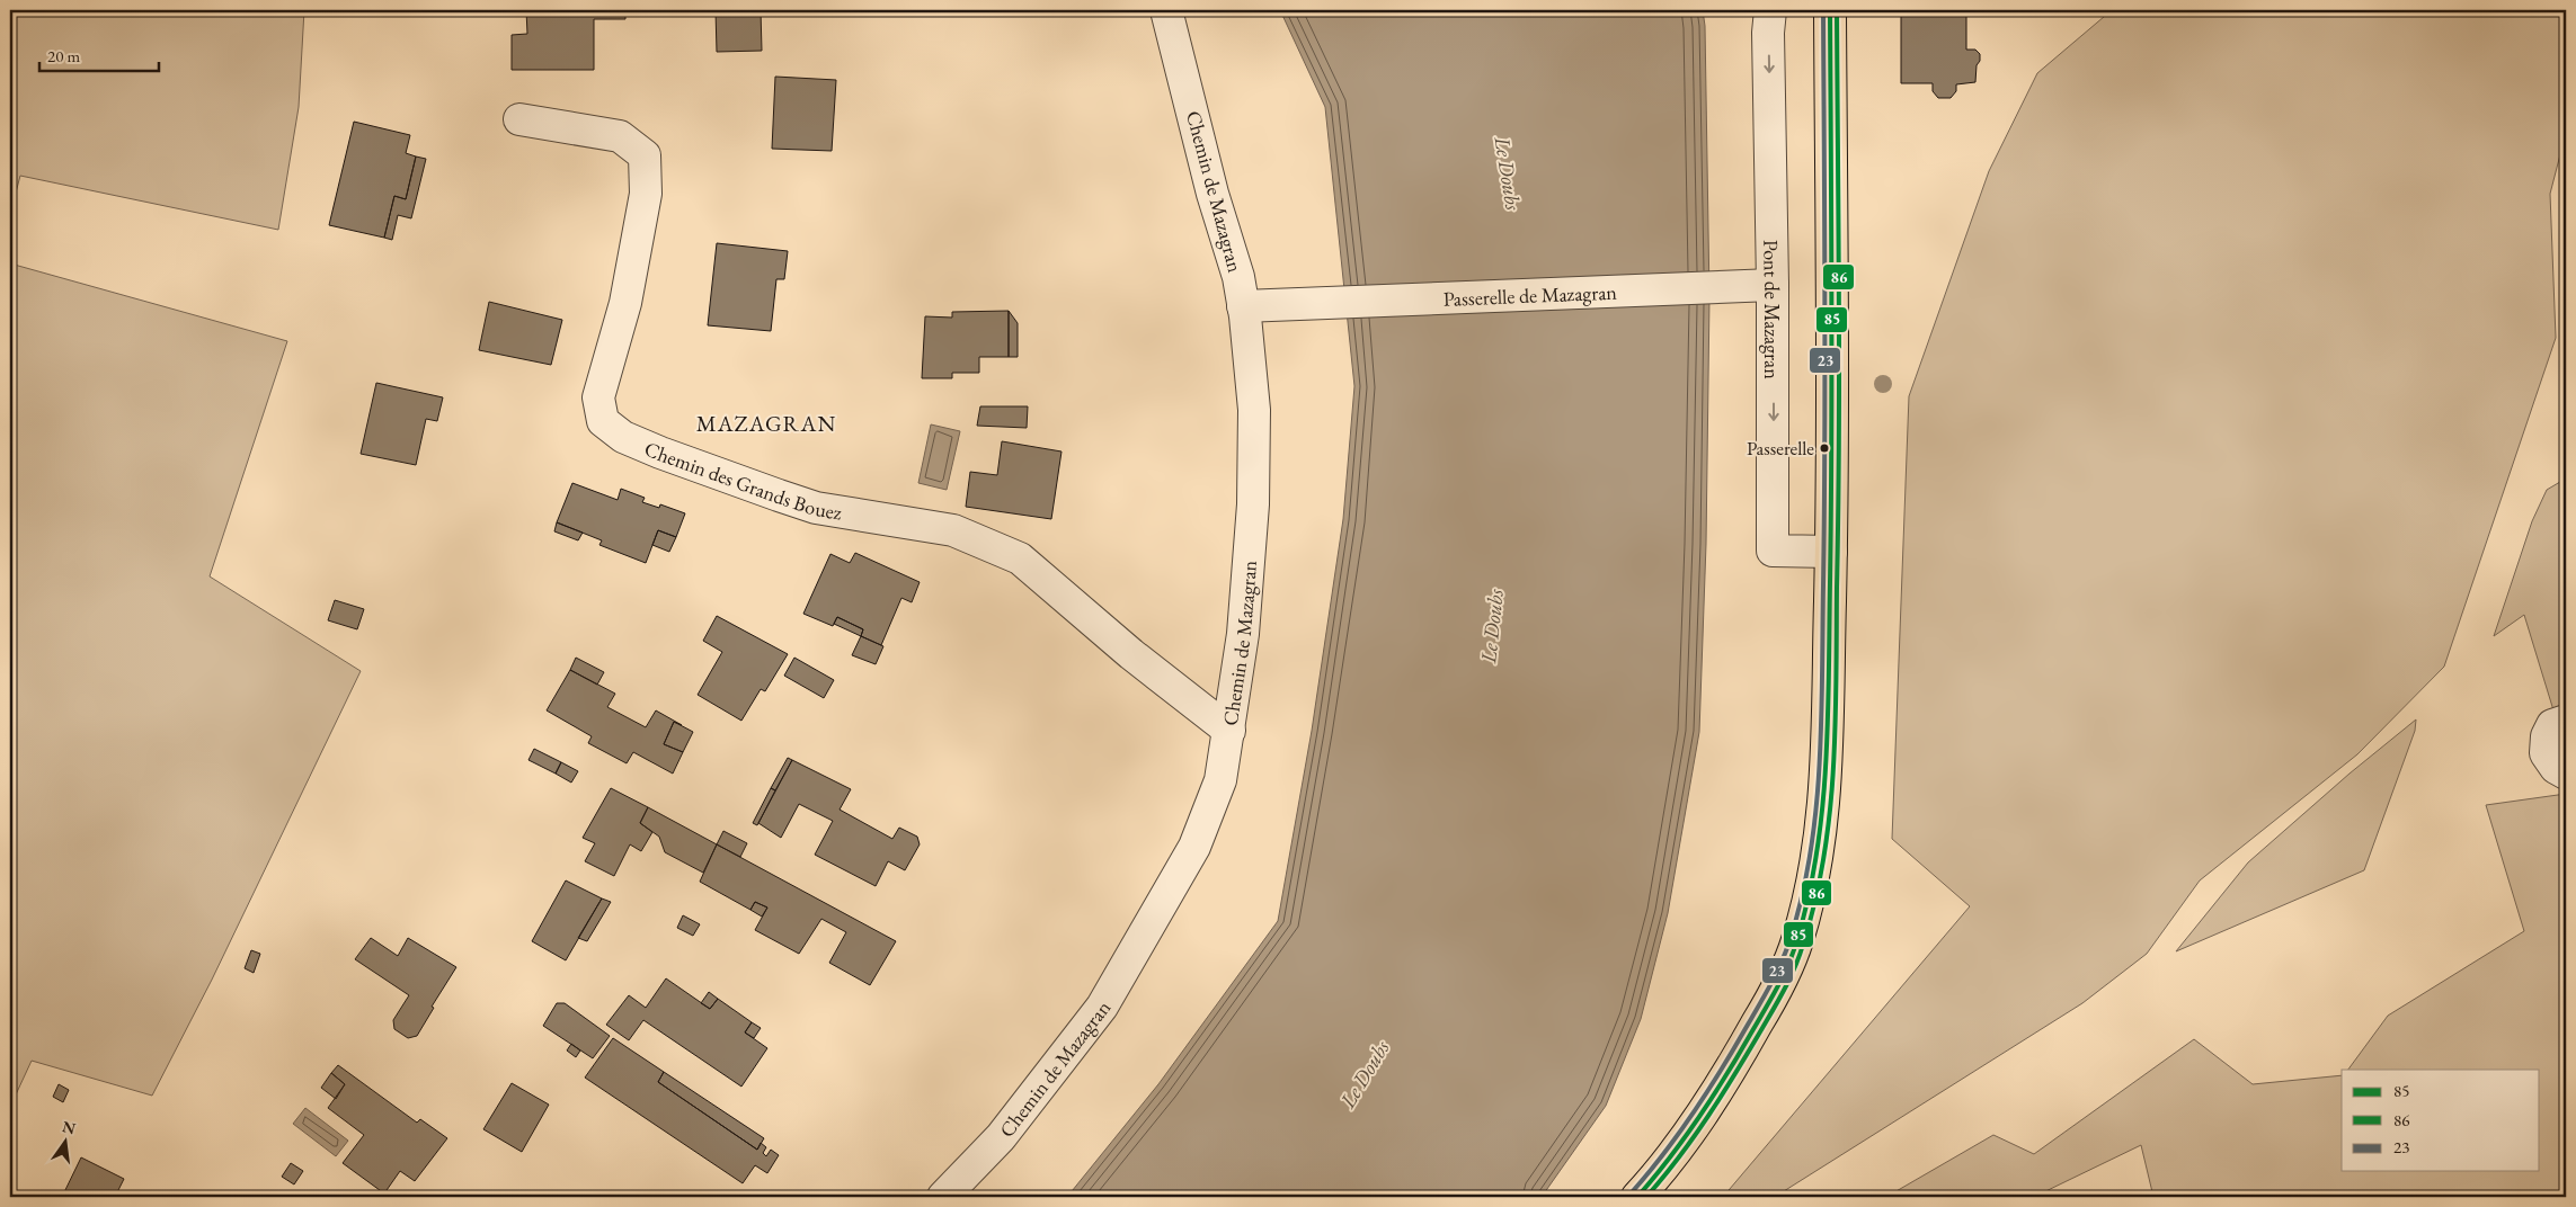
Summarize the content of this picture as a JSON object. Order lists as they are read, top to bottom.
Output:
{
  "streets": {
    "street": [
      "Chemin de Mazagran",
      "Passerelle de Mazagran",
      "Pont de Mazagran",
      "Chemin des Grands Bouez"
    ]
  },
  "crossings": [
    ["Chemin de Mazagran", "Passerelle de Mazagran"],
    ["Chemin de Mazagran", "Chemin des Grands Bouez"],
    ["Passerelle de Mazagran", "Pont de Mazagran"]
  ],
  "one_way": ["Pont de Mazagran"],
  "districts": ["MAZAGRAN"],
  "water": ["Le Doubs"],
  "places": ["Passerelle"],
  "lines": ["transit line 85", "transit line 86", "transit line 23"],
  "legend": ["85", "86", "23"],
  "scale_bar": "20 m",
  "north": "top"
}
